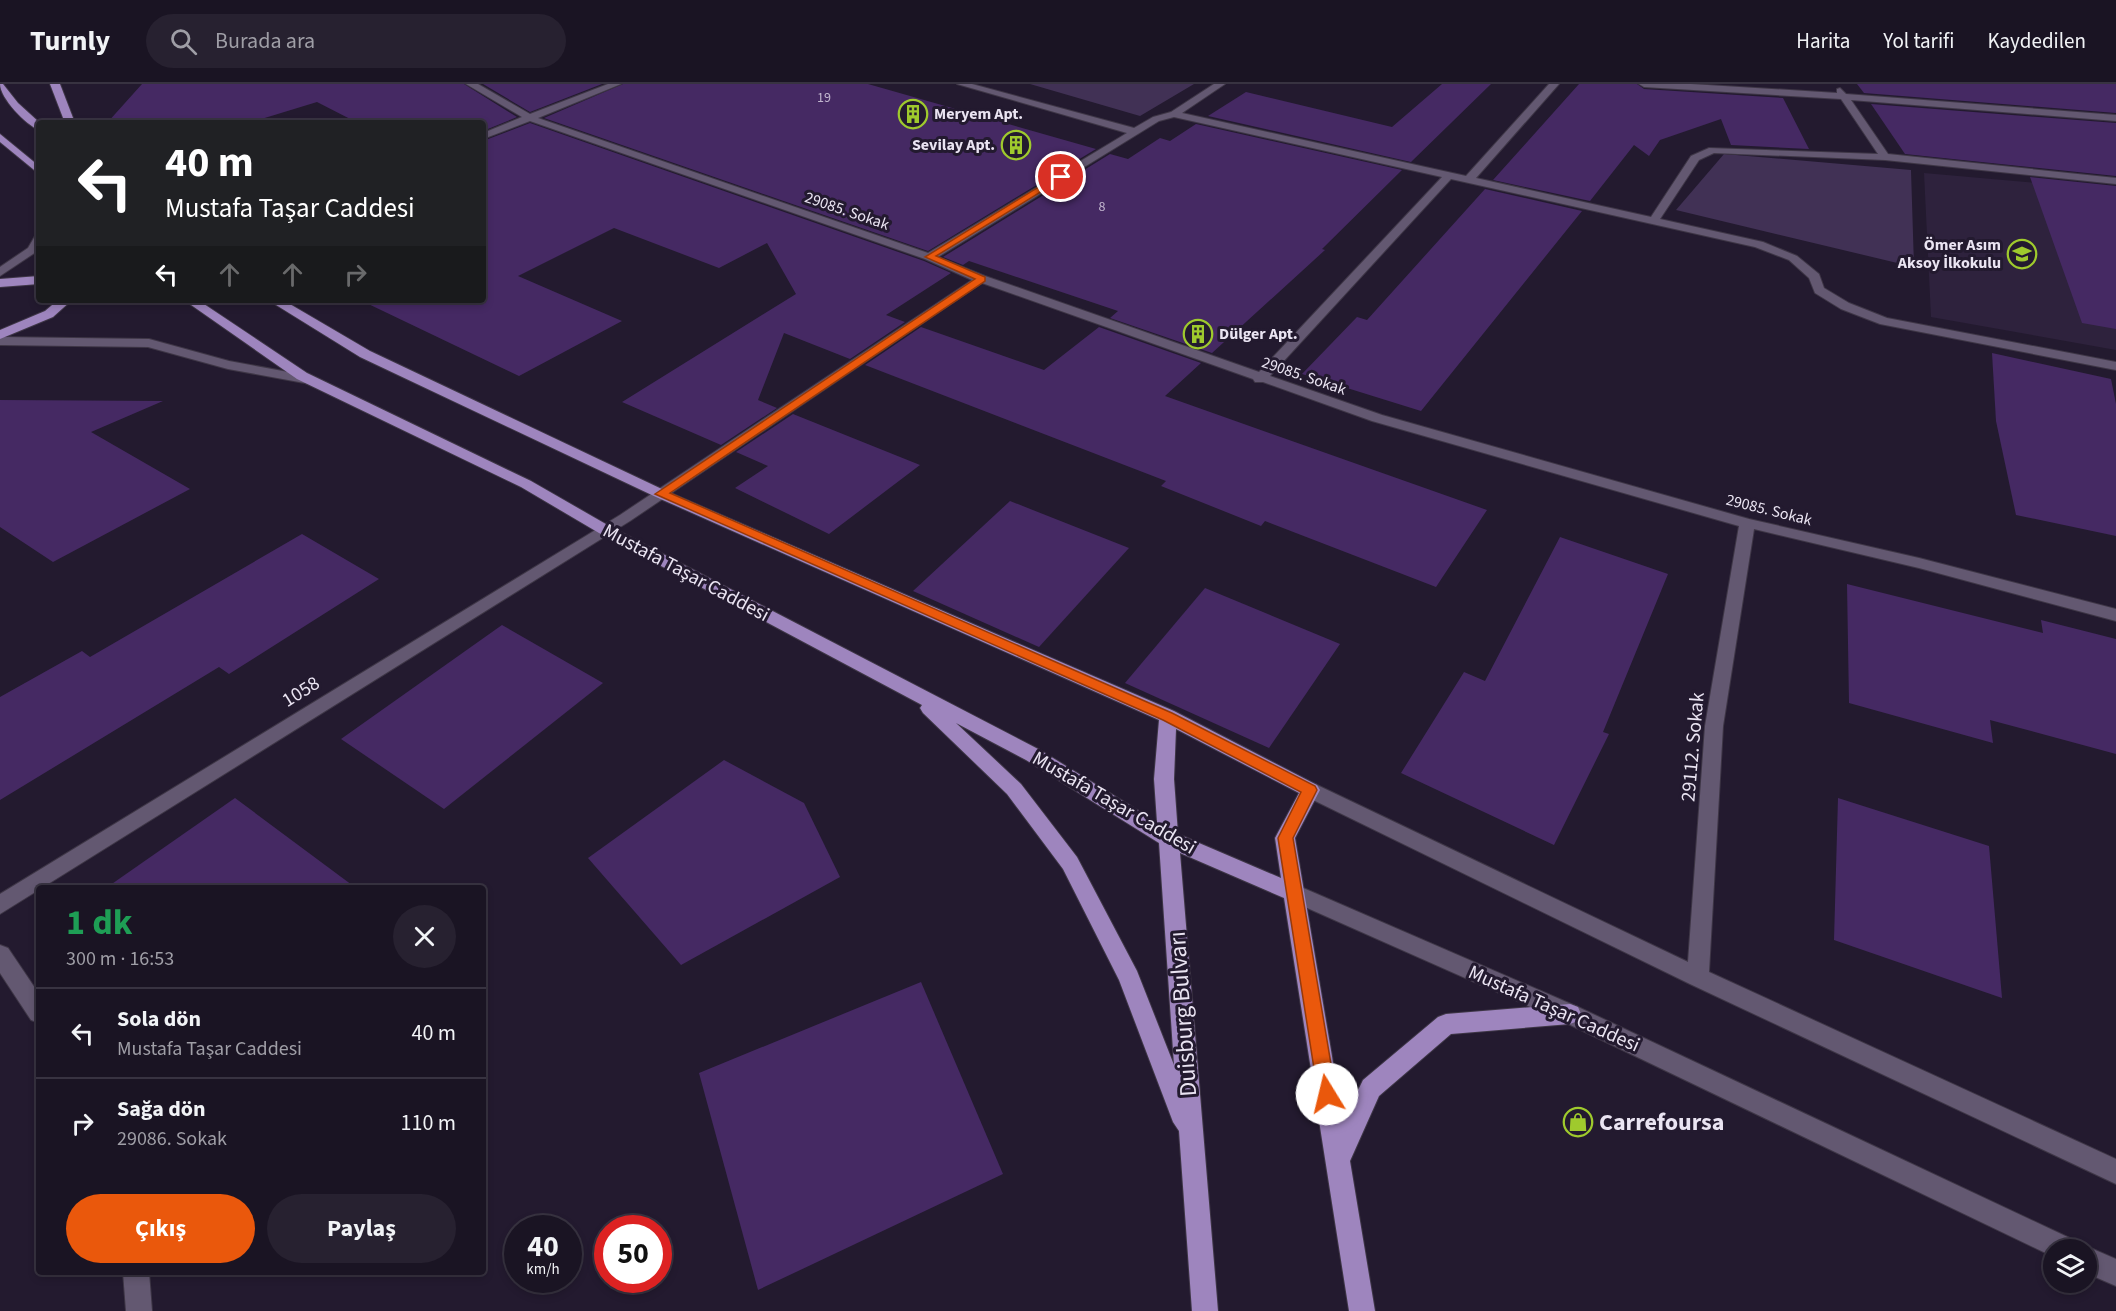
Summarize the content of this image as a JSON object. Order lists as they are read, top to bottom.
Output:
{
  "streets": {
    "main road": ["Mustafa Taşar Caddesi", "Duisburg Bulvarı"],
    "street": ["29085. Sokak", "1058", "29112. Sokak"]
  },
  "crossings": [
    ["29085. Sokak", "1058"],
    ["29085. Sokak", "29112. Sokak"],
    ["Mustafa Taşar Caddesi", "1058"],
    ["Mustafa Taşar Caddesi", "Duisburg Bulvarı"]
  ],
  "places": {
    "building": ["Meryem Apt.", "Sevilay Apt.", "Dülger Apt."],
    "school or university": ["Ömer Asım Aksoy İlkokulu"],
    "shop": ["Carrefoursa"]
  },
  "house_numbers": ["19", "8"],
  "page": {
    "header": "Turnly",
    "search": "Burada ara",
    "nav": ["Harita", "Yol tarifi", "Kaydedilen"],
    "turn": ["40 m", "Mustafa Taşar Caddesi"],
    "heading": ["1 dk", "300 m · 16:53"],
    "list": [
      {
        "name": "Sola dön",
        "note": "Mustafa Taşar Caddesi",
        "value": "40 m"
      },
      {
        "name": "Sağa dön",
        "note": "29086. Sokak",
        "value": "110 m"
      }
    ],
    "buttons": ["Çıkış", "Paylaş"],
    "speed": "40 km/h",
    "limit": "50"
  }
}
